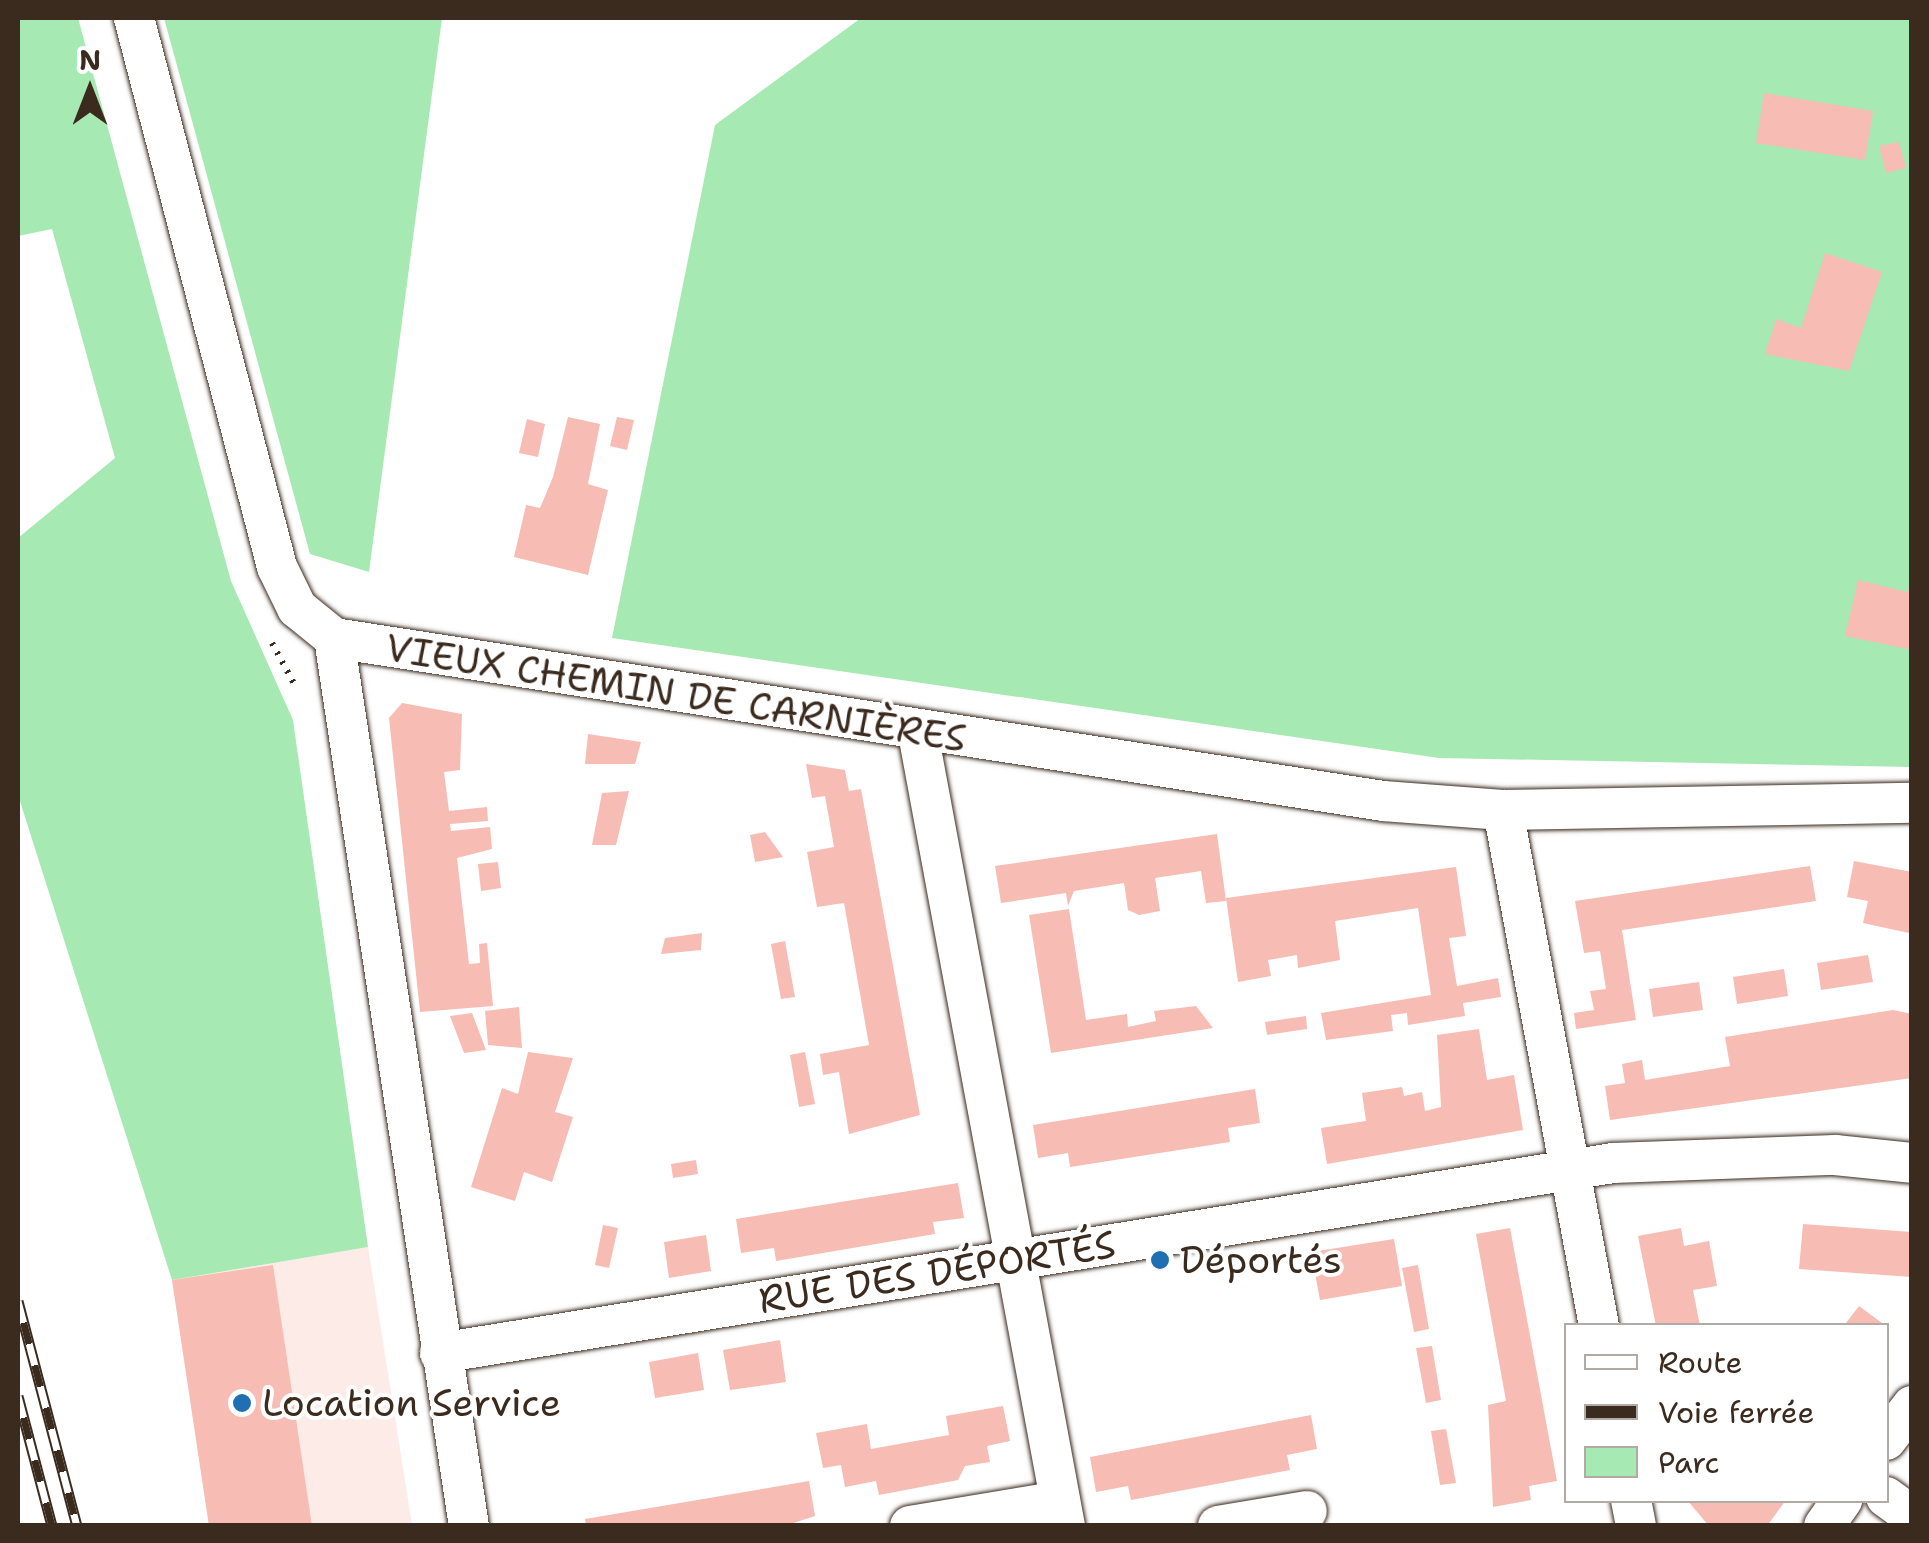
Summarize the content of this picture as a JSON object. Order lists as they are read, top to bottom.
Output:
{
  "streets": {
    "street": ["VIEUX CHEMIN DE CARNIÈRES", "RUE DES DÉPORTÉS"]
  },
  "crossings": [
    ["VIEUX CHEMIN DE CARNIÈRES", "RUE DES DÉPORTÉS"]
  ],
  "places": ["Déportés", "Location Service"],
  "legend": ["Route", "Voie ferrée", "Parc"],
  "north": "top"
}
